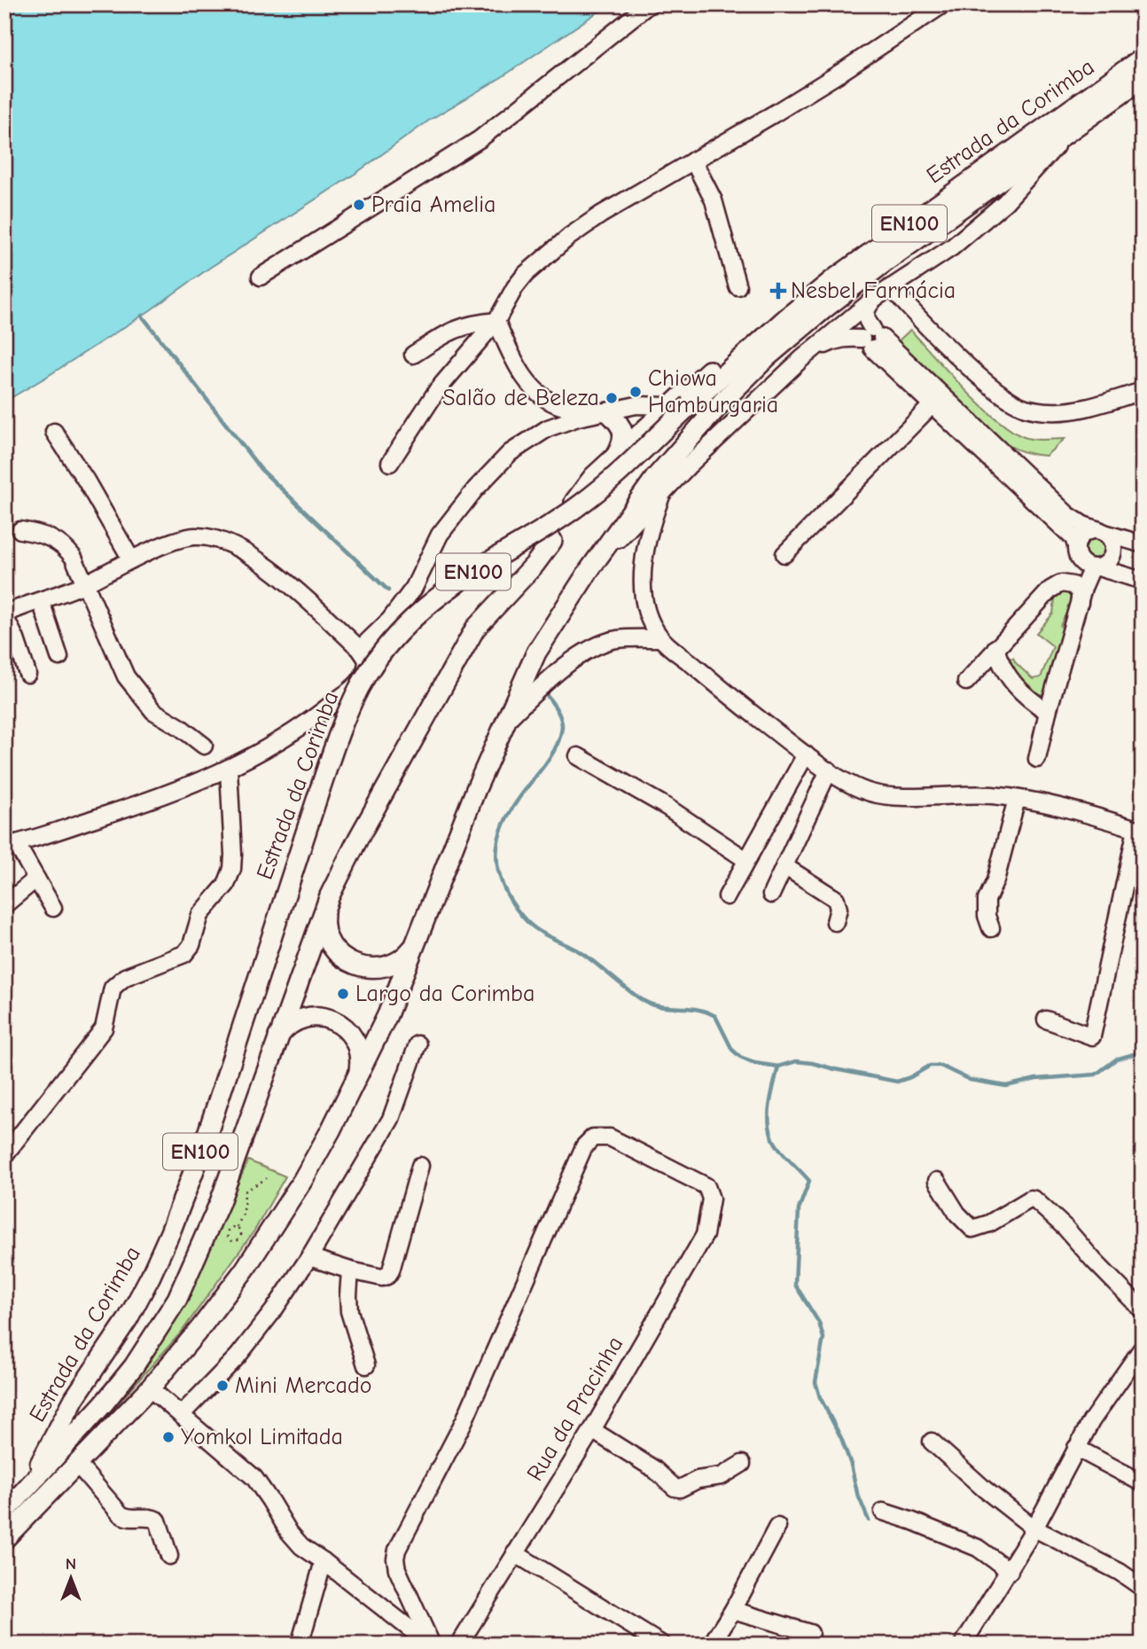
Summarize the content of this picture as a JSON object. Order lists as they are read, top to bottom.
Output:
{
  "streets": {
    "main road": ["Estrada da Corimba", "EN100"],
    "street": ["Rua da Pracinha"]
  },
  "crossings": [
    ["Estrada da Corimba", "EN100"]
  ],
  "places": {
    "other": [
      "Praia Amelia",
      "Chiowa Hamburgaria",
      "Salão de Beleza",
      "Largo da Corimba",
      "Mini Mercado",
      "Yomkol Limitada"
    ],
    "health": ["Nesbel Farmácia"]
  },
  "north": "top"
}
